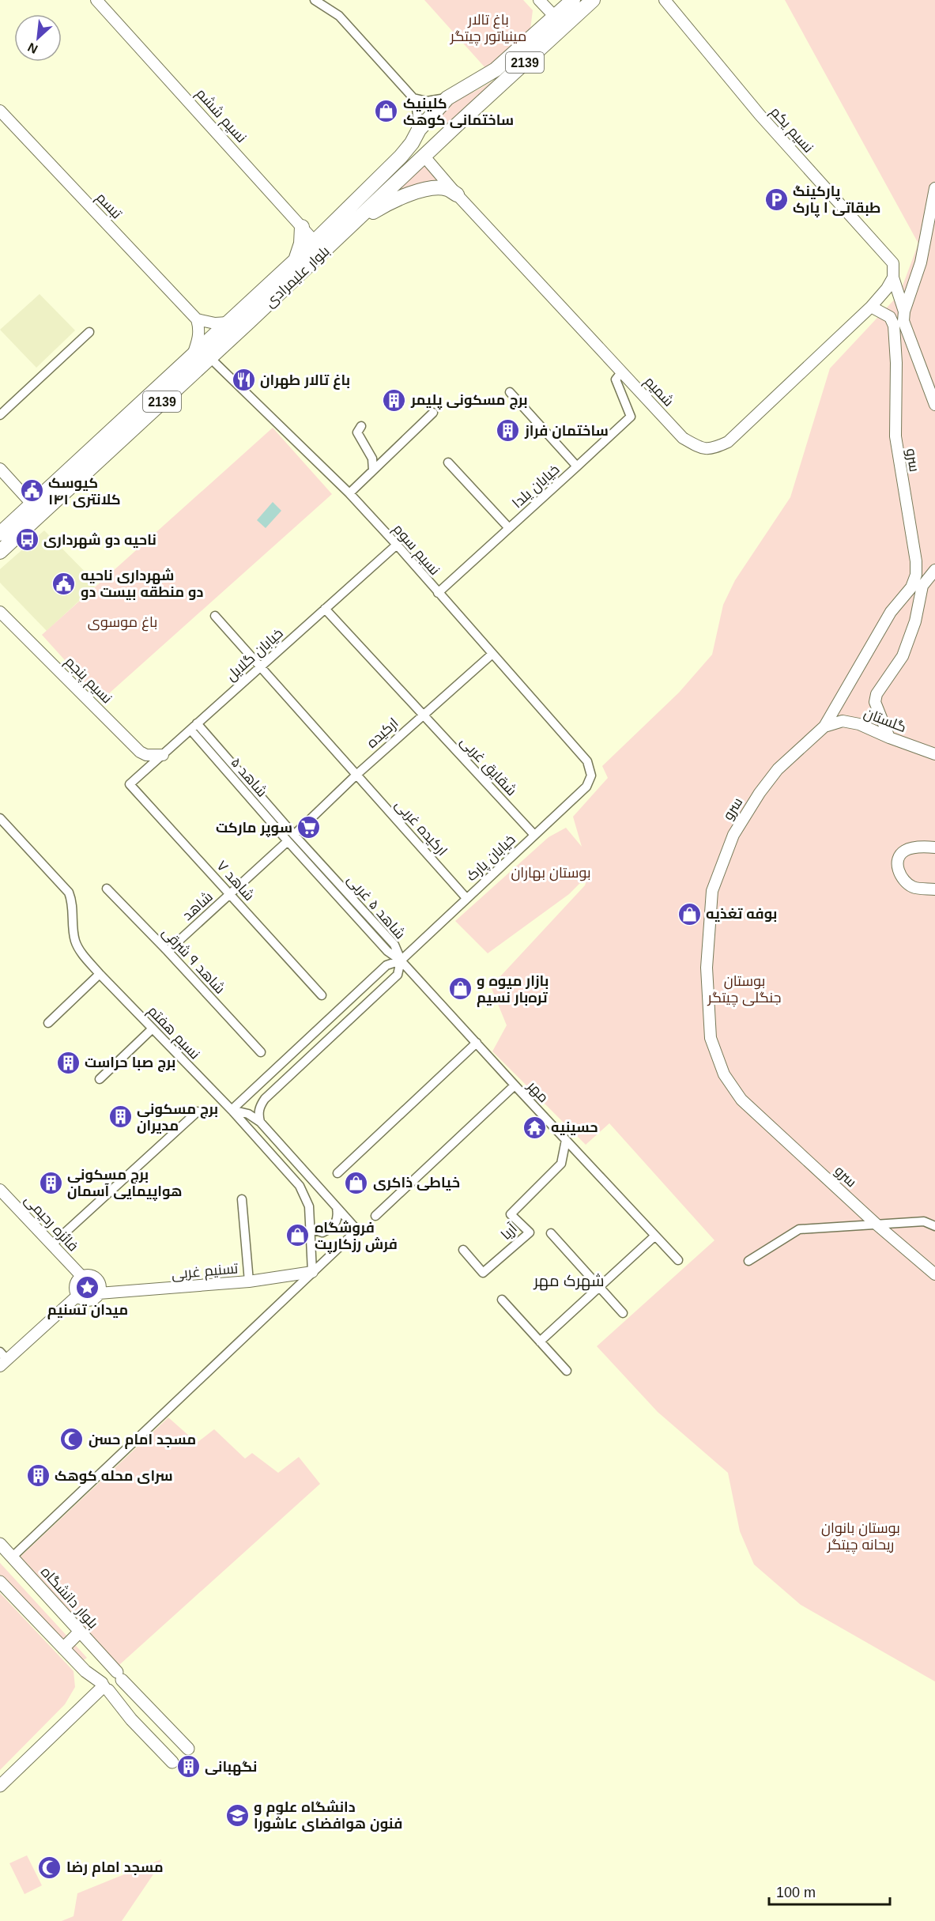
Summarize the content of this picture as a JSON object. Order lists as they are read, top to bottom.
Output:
{
  "streets": {
    "main road": ["2139", "بلوار علیمرادی", "بلوار دانشگاه"],
    "street": [
      "نسیم ششم",
      "نسیم یکم",
      "تبسم",
      "شمیم",
      "سرو",
      "خیابان یلدا",
      "نسیم سوم",
      "خیابان گلایل",
      "نسیم پنجم",
      "گلستان",
      "ارکیده",
      "شقایق غربی",
      "شاهد ۵",
      "ارکیده غربی",
      "خیابان پارک",
      "شاهد ۷",
      "شاهد",
      "شاهد ۵ غربی",
      "شاهد ۹ شرقی",
      "نسیم هفتم",
      "مهر",
      "فائزه رحیمی",
      "آریا",
      "تسنیم غربی"
    ]
  },
  "crossings": [
    ["نسیم ششم", "بلوار علیمرادی"],
    ["نسیم یکم", "شمیم"],
    ["بلوار علیمرادی", "شمیم"],
    ["بلوار علیمرادی", "نسیم سوم"],
    ["شمیم", "سرو"],
    ["سرو", "گلستان"],
    ["خیابان یلدا", "نسیم سوم"],
    ["نسیم سوم", "خیابان گلایل"],
    ["نسیم سوم", "ارکیده"],
    ["نسیم سوم", "خیابان پارک"],
    ["خیابان گلایل", "نسیم پنجم"],
    ["خیابان گلایل", "شقایق غربی"],
    ["خیابان گلایل", "شاهد ۵"],
    ["خیابان گلایل", "ارکیده غربی"],
    ["خیابان گلایل", "شاهد ۷"],
    ["ارکیده", "شقایق غربی"],
    ["ارکیده", "شاهد ۵"],
    ["ارکیده", "ارکیده غربی"],
    ["ارکیده", "شاهد"],
    ["ارکیده", "شاهد ۵ غربی"],
    ["شقایق غربی", "خیابان پارک"],
    ["شاهد ۵", "شاهد"],
    ["شاهد ۵", "شاهد ۵ غربی"],
    ["ارکیده غربی", "خیابان پارک"],
    ["خیابان پارک", "شاهد ۵ غربی"],
    ["خیابان پارک", "نسیم هفتم"],
    ["خیابان پارک", "مهر"],
    ["شاهد ۷", "شاهد"],
    ["شاهد", "شاهد ۵ غربی"],
    ["شاهد", "شاهد ۹ شرقی"],
    ["شاهد ۵ غربی", "مهر"],
    ["نسیم هفتم", "تسنیم غربی"],
    ["مهر", "آریا"],
    ["فائزه رحیمی", "تسنیم غربی"]
  ],
  "districts": ["شهرک مهر"],
  "parks": [
    "باغ تالار مینیاتور چیتگر",
    "باغ موسوی",
    "بوستان بهاران",
    "بوستان جنگلی چیتگر",
    "بوستان بانوان ریحانه چیتگر"
  ],
  "places": {
    "shop": [
      "کلینیک ساختمانی کوهک",
      "بوفه تغذیه",
      "بازار میوه و تره‌بار نسیم",
      "خیاطی ذاکری",
      "فروشگاه فرش رزکارپت"
    ],
    "parking": ["پارکینگ طبقاتی ا پارک"],
    "restaurant": ["باغ تالار طهران"],
    "building": [
      "برج مسکونی پلیمر",
      "ساختمان فراز",
      "برج صبا حراست",
      "برج مسکونی مدیران",
      "برج مسکونی هواپیمایی آسمان",
      "سرای محله کوهک",
      "نگهبانی"
    ],
    "public building": ["کیوسک کلانتری ۱۴۱", "شهرداری ناحیه دو منطقه بیست دو"],
    "bus stop": ["ناحیه دو شهرداری"],
    "supermarket": ["سوپر مارکت"],
    "temple": ["حسینیه"],
    "place": ["میدان تسنیم"],
    "mosque": ["مسجد امام حسن", "مسجد امام رضا"],
    "school or university": ["دانشگاه علوم و فنون هوافضای عاشورا"]
  },
  "scale_bar": "100 m",
  "north": "bottom left"
}
